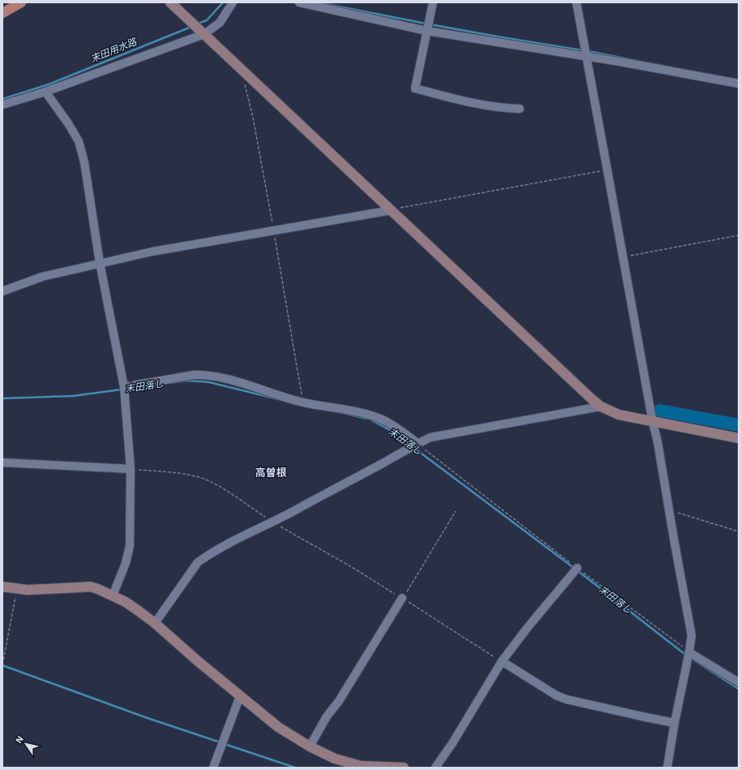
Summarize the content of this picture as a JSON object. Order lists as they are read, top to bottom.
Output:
{
  "districts": ["高曽根"],
  "water": ["末田用水路", "末田落し"],
  "north": "top left"
}
